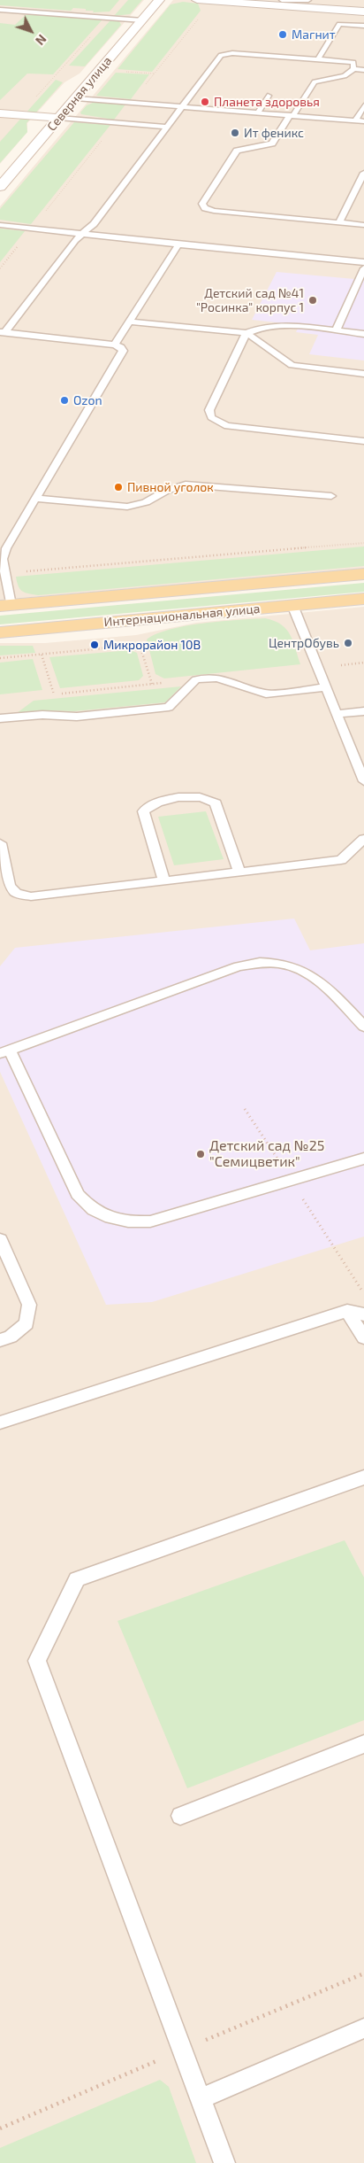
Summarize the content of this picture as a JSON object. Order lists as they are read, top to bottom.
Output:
{
  "streets": {
    "main road": ["Северная улица", "Интернациональная улица"]
  },
  "places": [
    "Магнит",
    "Планета здоровья",
    "Ит феникс",
    "Детский сад №41 \"Росинка\" корпус 1",
    "Ozon",
    "Пивной уголок",
    "ЦентрОбувь",
    "Микрорайон 10В",
    "Детский сад №25 \"Семицветик\""
  ],
  "north": "bottom right"
}
